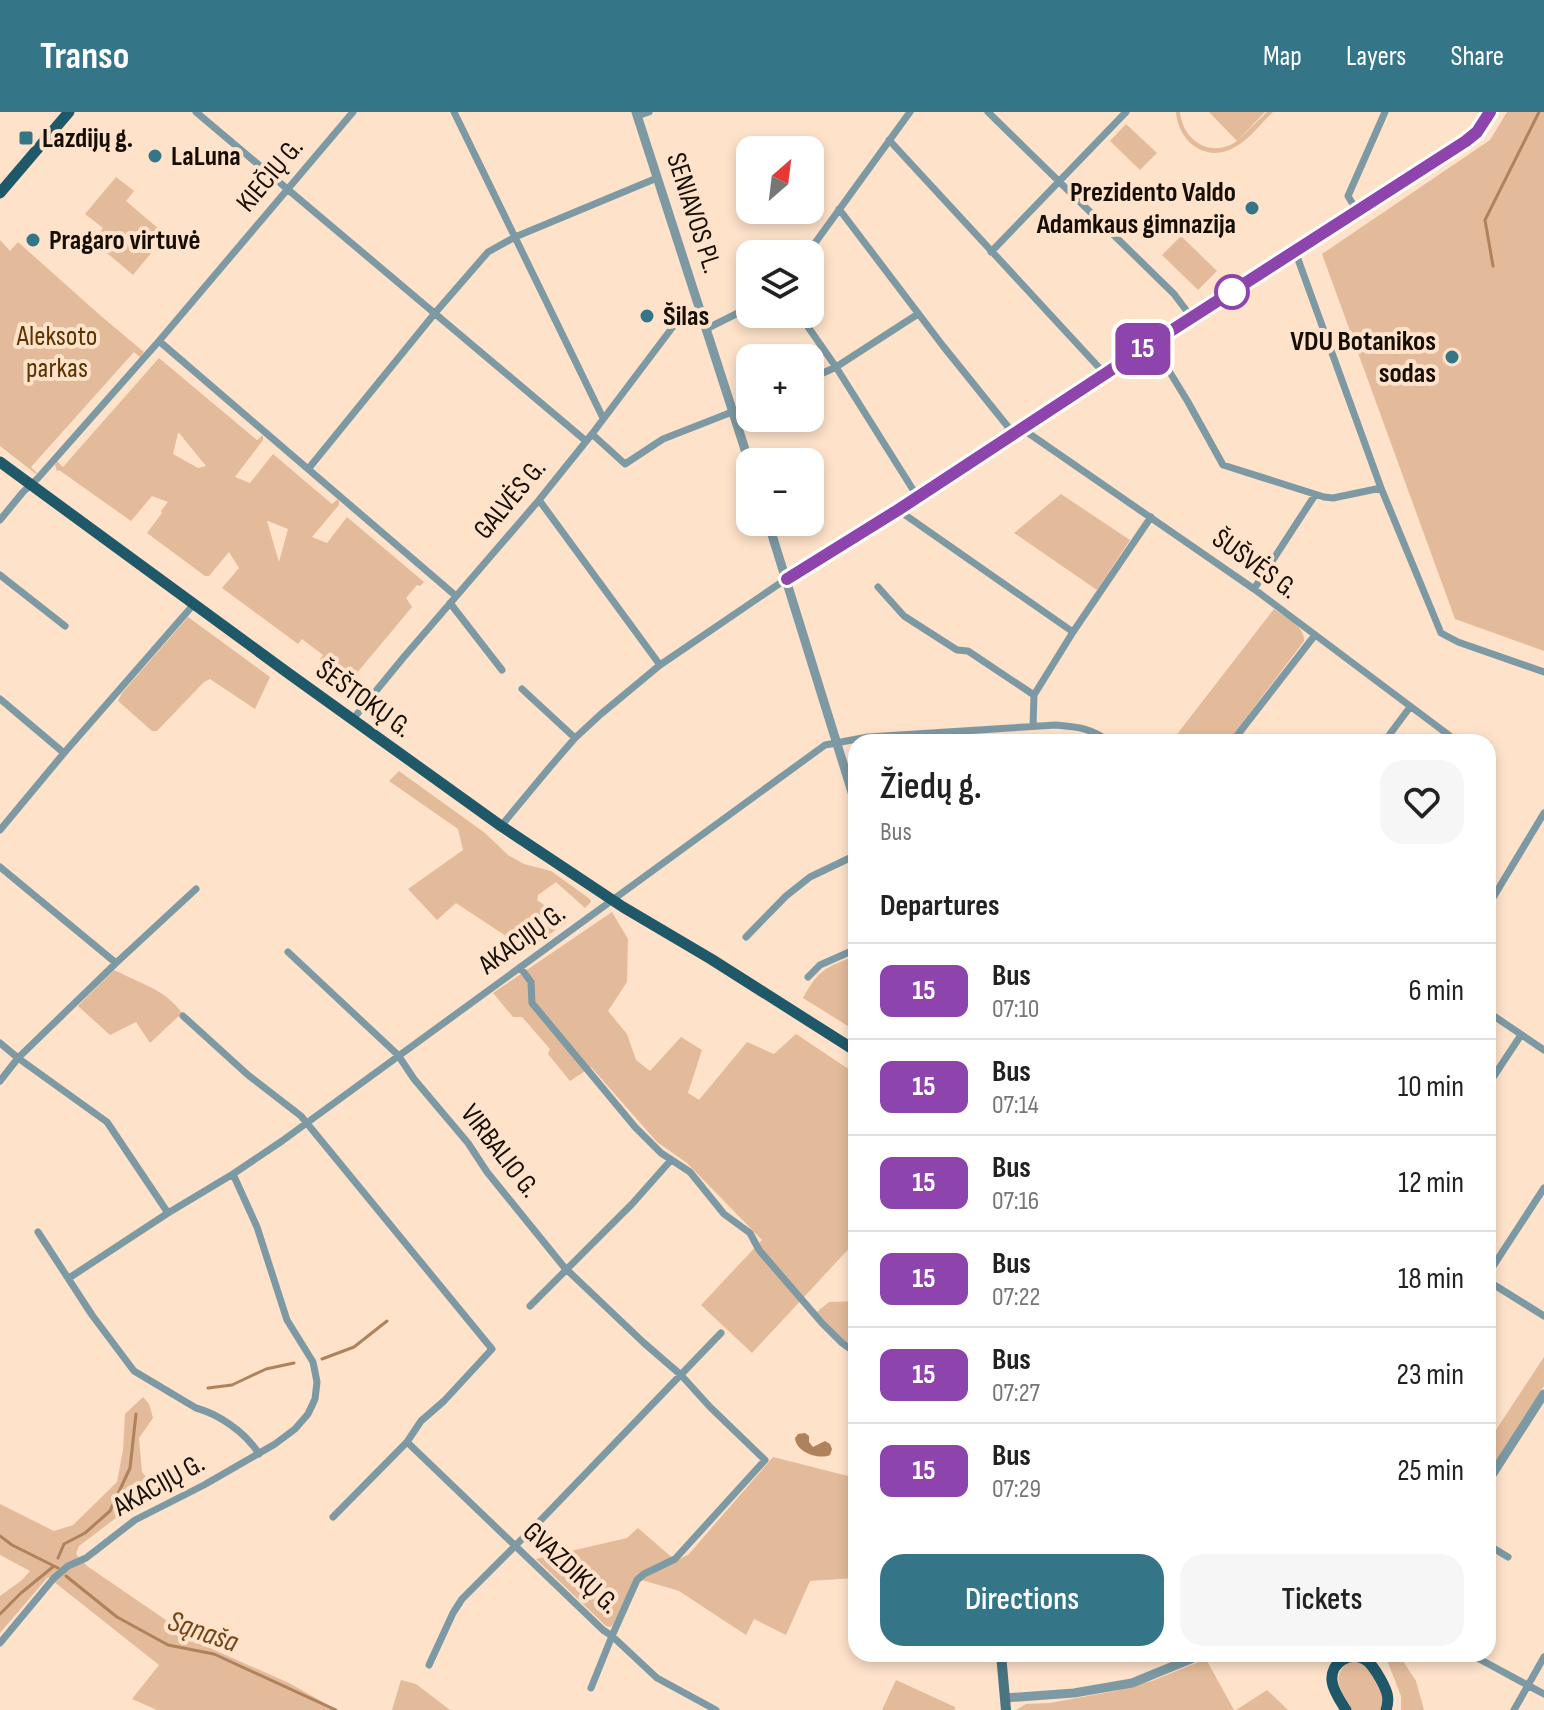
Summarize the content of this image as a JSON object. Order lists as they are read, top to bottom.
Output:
{
  "streets": {
    "main road": ["ŠEŠTOKŲ G."],
    "street": [
      "KIEČIŲ G.",
      "SENIAVOS PL.",
      "GALVĖS G.",
      "ŠUŠVĖS G.",
      "AKACIJŲ G.",
      "VIRBALIO G.",
      "GVAZDIKŲ G."
    ]
  },
  "crossings": [
    ["KIEČIŲ G.", "ŠEŠTOKŲ G."],
    ["SENIAVOS PL.", "GALVĖS G."],
    ["GALVĖS G.", "ŠEŠTOKŲ G."],
    ["ŠEŠTOKŲ G.", "AKACIJŲ G."],
    ["AKACIJŲ G.", "VIRBALIO G."],
    ["VIRBALIO G.", "GVAZDIKŲ G."]
  ],
  "water": ["Sąnaša"],
  "parks": ["Aleksoto parkas"],
  "places": {
    "transit": ["Lazdijų g."],
    "other": [
      "LaLuna",
      "Prezidento Valdo Adamkaus gimnazija",
      "Pragaro virtuvė",
      "Šilas",
      "VDU Botanikos sodas"
    ]
  },
  "lines": ["bus line 15"],
  "north": "top right",
  "page": {
    "header": "Transo",
    "nav": ["Map", "Layers", "Share"],
    "on_map": "15",
    "map_buttons": ["+", "−"],
    "heading": [
      ["Žiedų g.", "Bus"],
      "Departures"
    ],
    "list": [
      {
        "mark": "15",
        "name": "Bus",
        "note": "07:10",
        "value": "6 min"
      },
      {
        "mark": "15",
        "name": "Bus",
        "note": "07:14",
        "value": "10 min"
      },
      {
        "mark": "15",
        "name": "Bus",
        "note": "07:16",
        "value": "12 min"
      },
      {
        "mark": "15",
        "name": "Bus",
        "note": "07:22",
        "value": "18 min"
      },
      {
        "mark": "15",
        "name": "Bus",
        "note": "07:27",
        "value": "23 min"
      },
      {
        "mark": "15",
        "name": "Bus",
        "note": "07:29",
        "value": "25 min"
      }
    ],
    "buttons": ["Directions", "Tickets"]
  }
}
